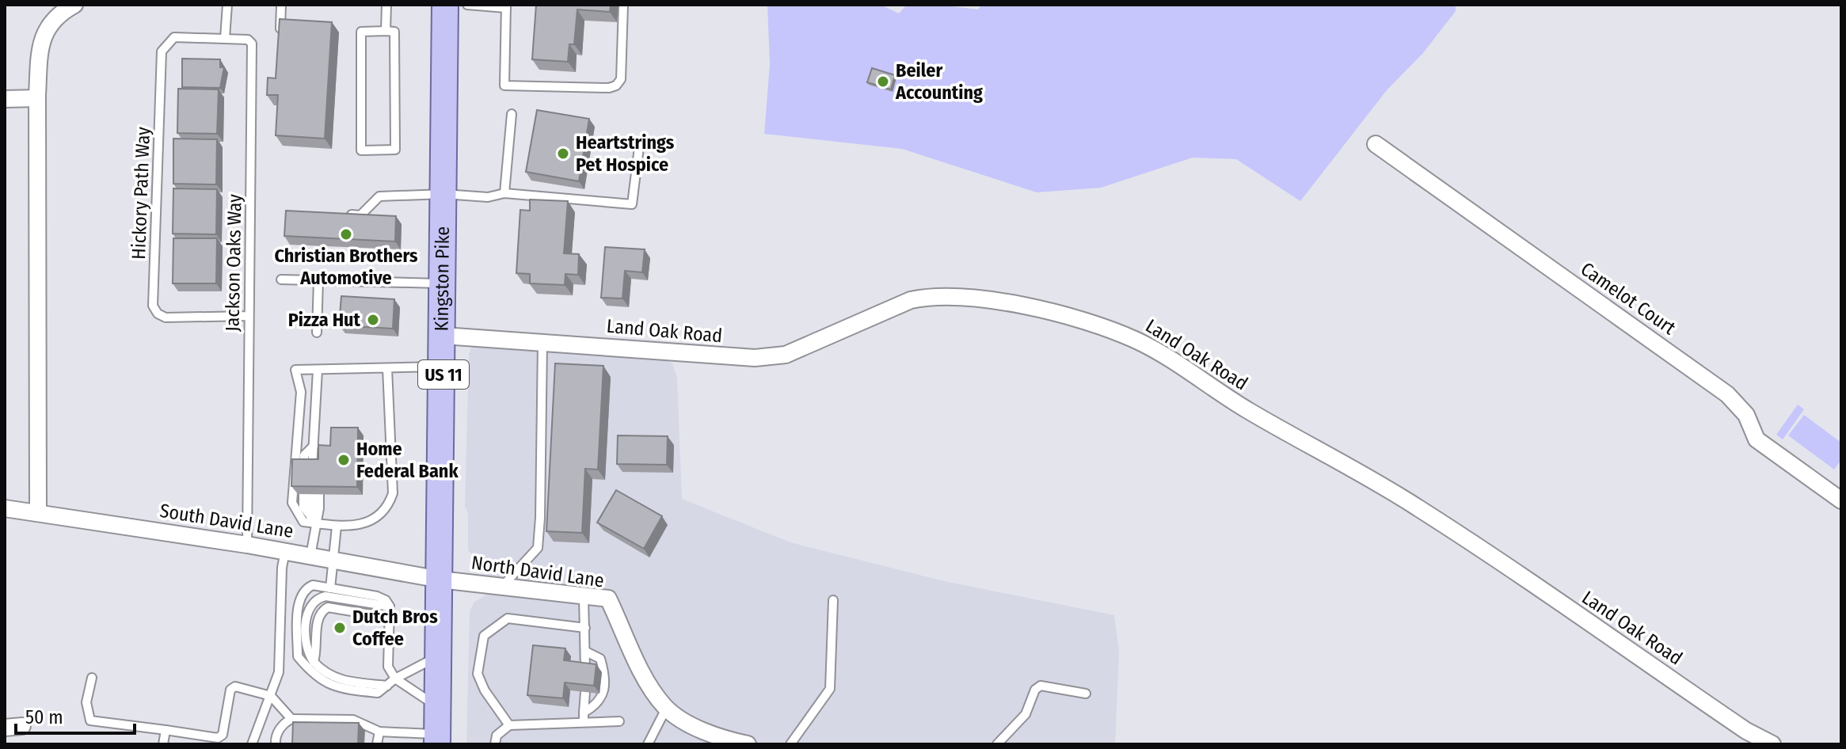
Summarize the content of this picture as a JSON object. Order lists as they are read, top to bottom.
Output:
{
  "streets": {
    "main road": ["Kingston Pike", "US 11"],
    "street": [
      "Camelot Court",
      "Land Oak Road",
      "South David Lane",
      "North David Lane"
    ],
    "lane": ["Hickory Path Way", "Jackson Oaks Way"]
  },
  "crossings": [
    ["Hickory Path Way", "Jackson Oaks Way"],
    ["Jackson Oaks Way", "South David Lane"],
    ["Kingston Pike", "Land Oak Road"],
    ["Kingston Pike", "South David Lane"],
    ["Kingston Pike", "North David Lane"],
    ["South David Lane", "North David Lane"]
  ],
  "places": [
    "Beiler Accounting",
    "Heartstrings Pet Hospice",
    "Christian Brothers Automotive",
    "Pizza Hut",
    "Home Federal Bank",
    "Dutch Bros Coffee"
  ],
  "scale_bar": "50 m"
}
